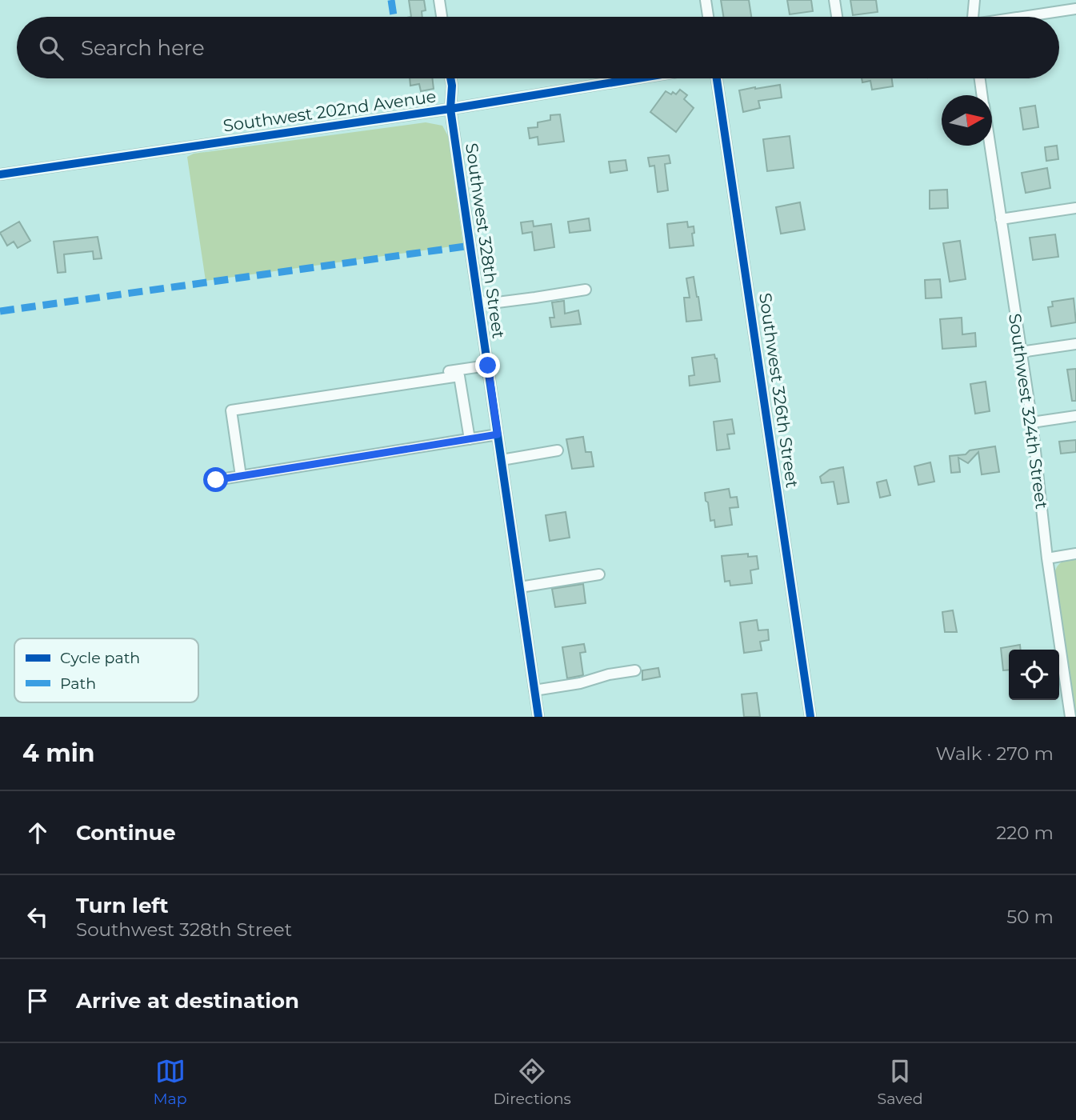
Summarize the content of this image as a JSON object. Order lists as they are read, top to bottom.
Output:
{
  "streets": {
    "street": [
      "Southwest 202nd Avenue",
      "Southwest 328th Street",
      "Southwest 326th Street",
      "Southwest 324th Street"
    ]
  },
  "crossings": [
    ["Southwest 202nd Avenue", "Southwest 328th Street"]
  ],
  "legend": ["Cycle path", "Path"],
  "north": "right",
  "page": {
    "search": "Search here",
    "heading": ["4 min", "Walk · 270 m"],
    "list": [
      ["Continue", "220 m"],
      ["Turn left", "Southwest 328th Street", "50 m"],
      "Arrive at destination"
    ],
    "nav": ["Map", "Directions", "Saved"]
  }
}
